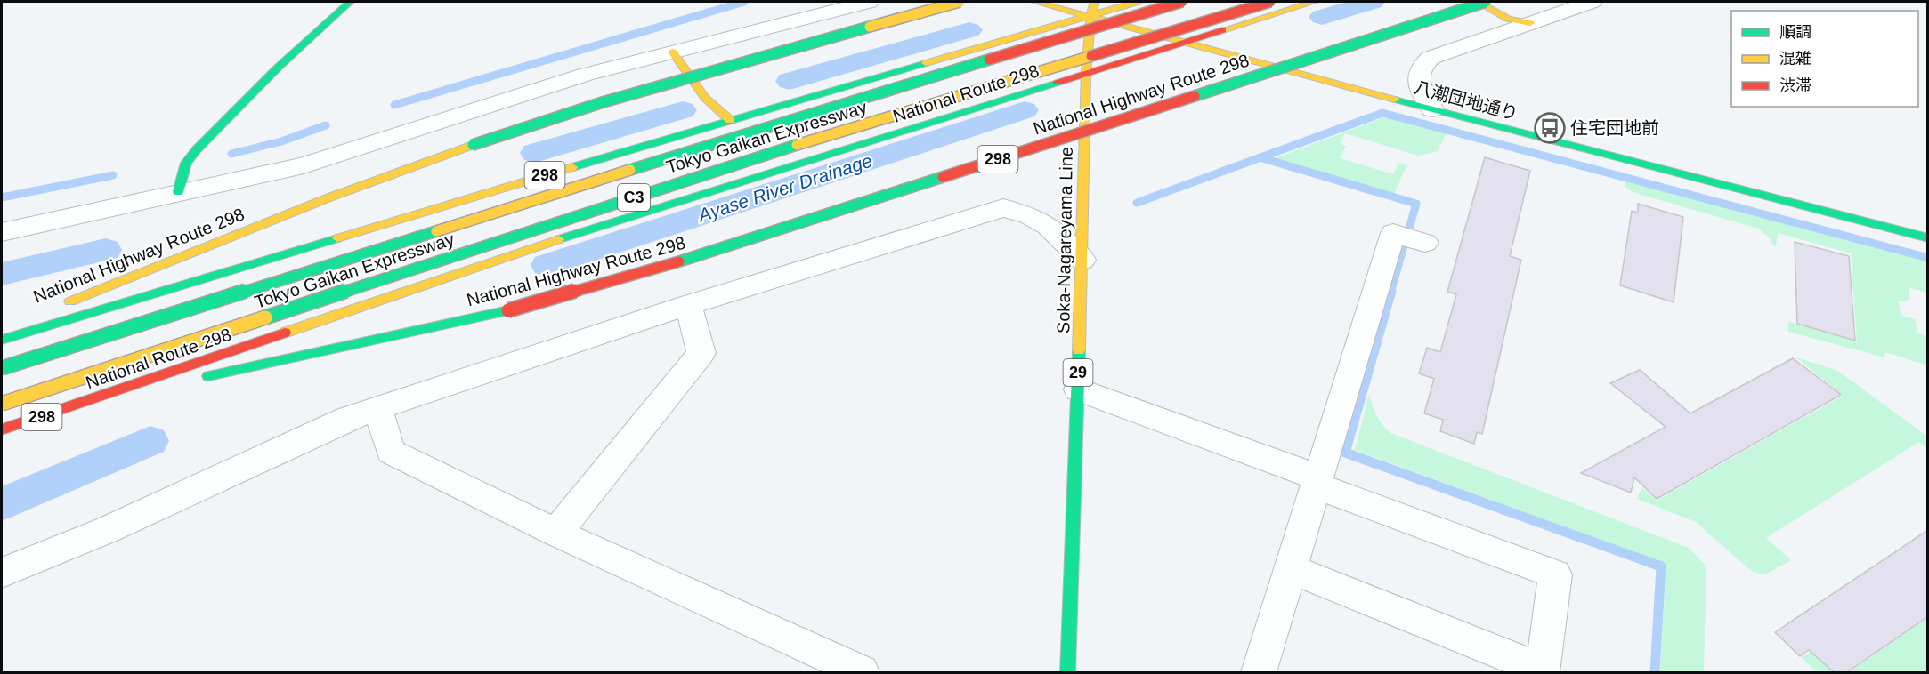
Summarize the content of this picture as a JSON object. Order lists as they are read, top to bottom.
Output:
{
  "streets": {
    "main road": [
      "National Route 298",
      "National Highway Route 298",
      "八潮団地通り",
      "Tokyo Gaikan Expressway",
      "298",
      "C3",
      "Soka-Nagareyama Line",
      "29"
    ]
  },
  "crossings": [
    ["National Route 298", "八潮団地通り"],
    ["National Route 298", "298"],
    ["National Route 298", "Soka-Nagareyama Line"],
    ["八潮団地通り", "298"],
    ["八潮団地通り", "Soka-Nagareyama Line"],
    ["298", "Soka-Nagareyama Line"]
  ],
  "water": ["Ayase River Drainage"],
  "places": {
    "bus stop": ["住宅団地前"]
  },
  "legend": ["順調", "混雑", "渋滞"]
}
